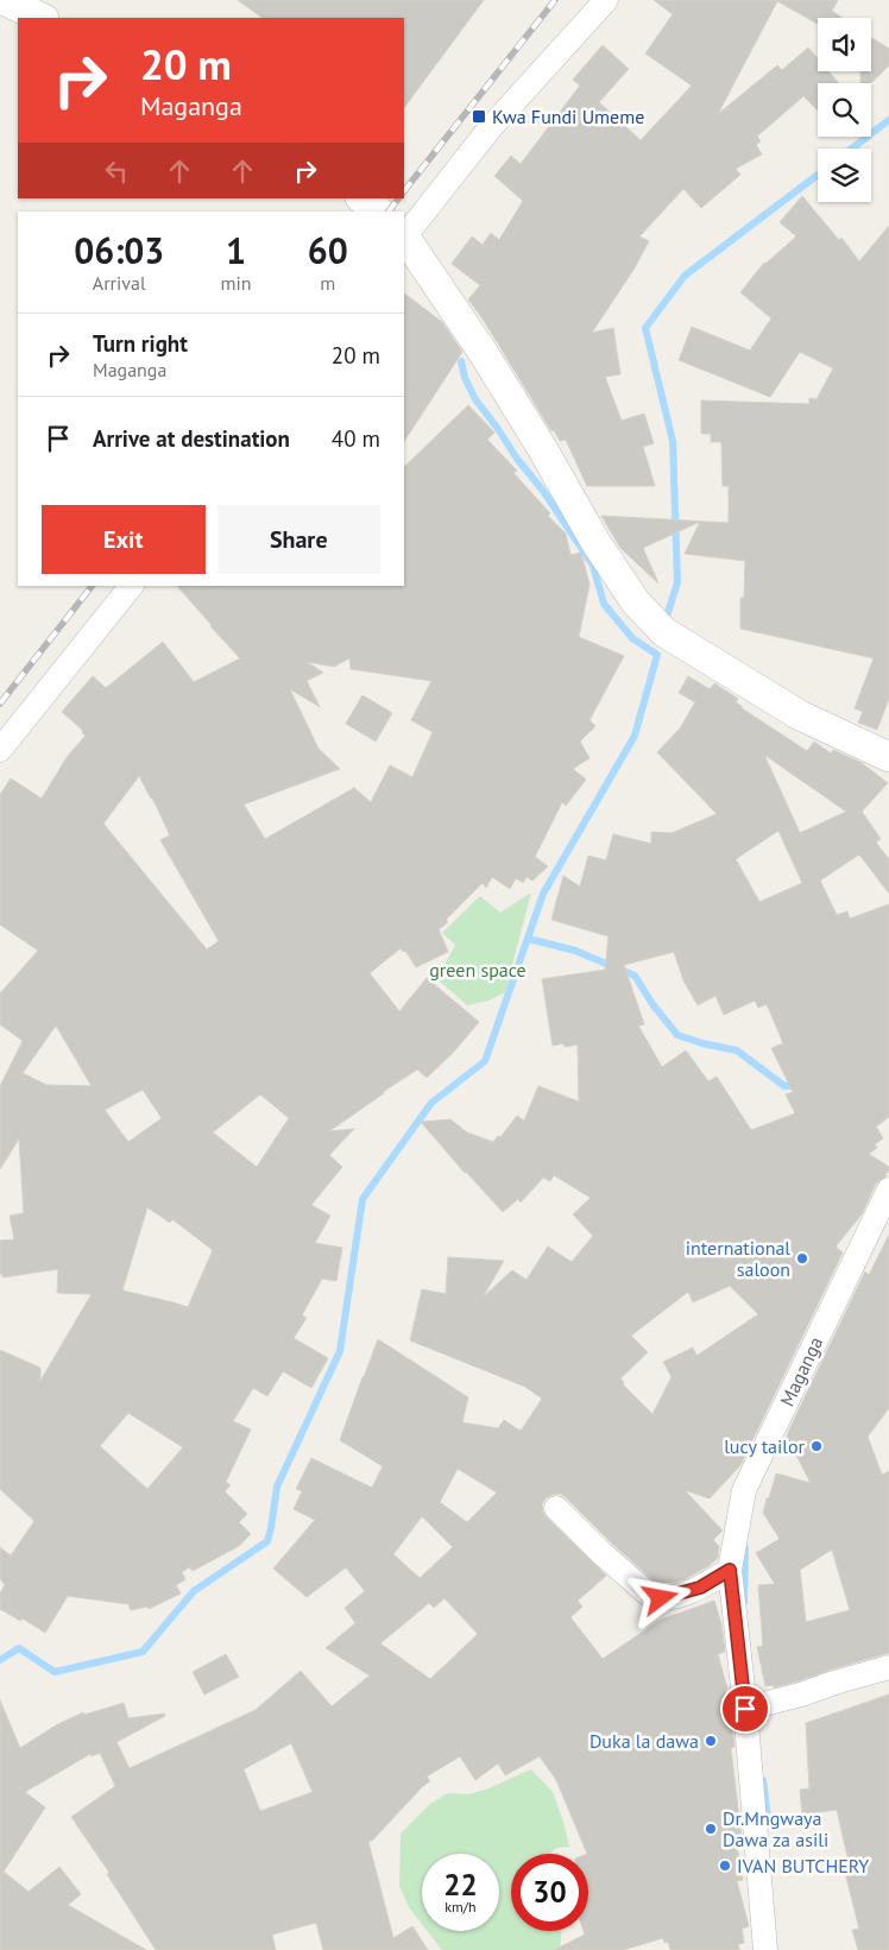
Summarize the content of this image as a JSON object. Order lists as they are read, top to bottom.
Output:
{
  "streets": {
    "street": ["Maganga"]
  },
  "parks": ["green space"],
  "places": {
    "transit": ["Kwa Fundi Umeme"],
    "other": [
      "international saloon",
      "lucy tailor",
      "Duka la dawa",
      "Dr.Mngwaya Dawa za asili",
      "IVAN BUTCHERY"
    ]
  },
  "page": {
    "turn": ["20 m", "Maganga"],
    "eta": [
      "06:03",
      "Arrival",
      "1",
      "min",
      "60",
      "m"
    ],
    "list": [
      {
        "name": "Turn right",
        "note": "Maganga",
        "value": "20 m"
      },
      {
        "name": "Arrive at destination",
        "value": "40 m"
      }
    ],
    "buttons": ["Exit", "Share"],
    "speed": "22 km/h",
    "limit": "30"
  }
}
